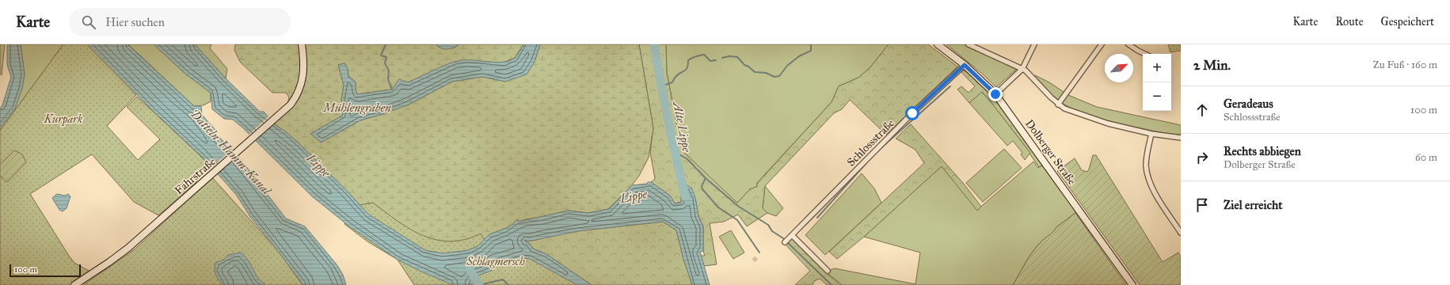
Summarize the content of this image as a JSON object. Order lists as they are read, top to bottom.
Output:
{
  "streets": {
    "main road": ["Dolberger Straße", "Fährstraße"],
    "street": ["Schlossstraße"]
  },
  "crossings": [
    ["Schlossstraße", "Dolberger Straße"]
  ],
  "water": [
    "Mühlengraben",
    "Alte Lippe",
    "Datteln-Hamm-Kanal",
    "Lippe"
  ],
  "parks": ["Kurpark", "Schlagmersch"],
  "scale_bar": "100 m",
  "north": "top right",
  "page": {
    "header": "Karte",
    "search": "Hier suchen",
    "nav": ["Karte", "Route", "Gespeichert"],
    "heading": ["2 Min.", "Zu Fuß · 160 m"],
    "map_buttons": ["+", "−"],
    "list": [
      ["Geradeaus", "Schlossstraße", "100 m"],
      ["Rechts abbiegen", "Dolberger Straße", "60 m"],
      "Ziel erreicht"
    ],
    "scale": "100 m"
  }
}
